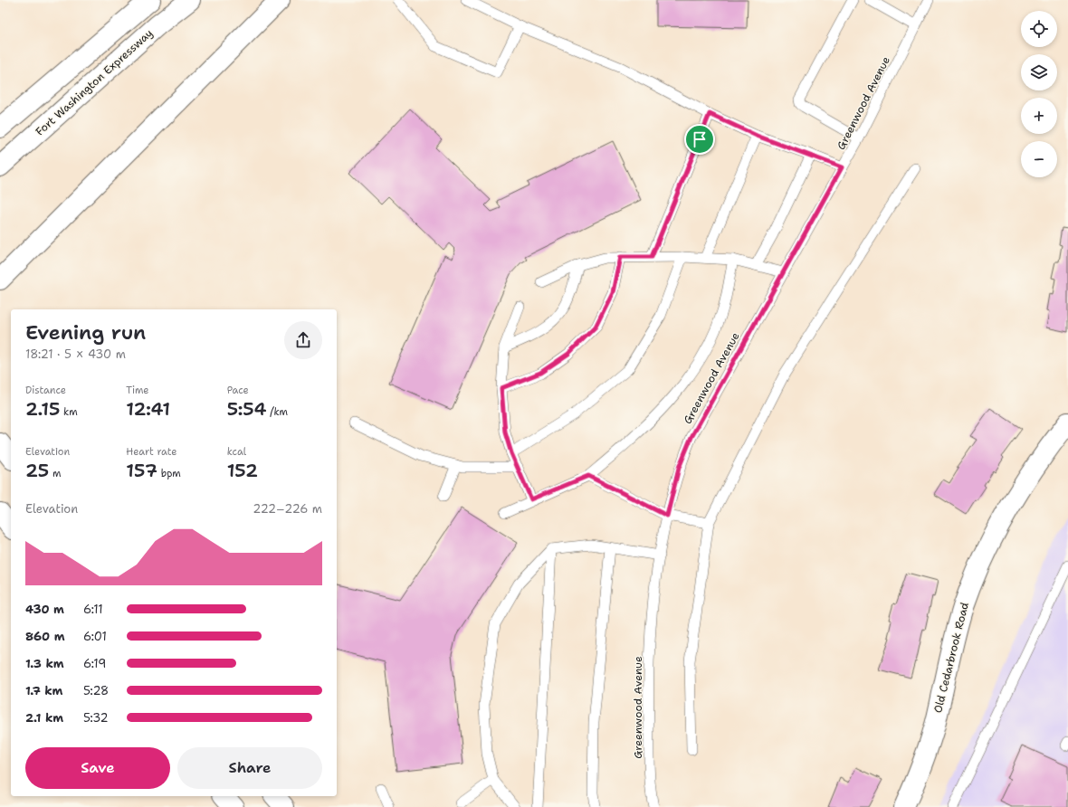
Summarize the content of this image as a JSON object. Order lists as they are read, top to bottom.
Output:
{
  "streets": {
    "main road": ["Fort Washington Expressway", "Old Cedarbrook Road"],
    "lane": ["Greenwood Avenue"]
  },
  "page": {
    "map_buttons": ["+", "−"],
    "heading": ["Evening run", "18:21 · 5 × 430 m"],
    "stats": [
      ["Distance", "2.15 km"],
      ["Time", "12:41"],
      ["Pace", "5:54 /km"],
      ["Elevation", "25 m"],
      ["Heart rate", "157 bpm"],
      ["kcal", "152"]
    ],
    "chart": ["Elevation", "222–226 m"],
    "list": [
      {
        "name": "430 m",
        "note": "6:11"
      },
      {
        "name": "860 m",
        "note": "6:01"
      },
      {
        "name": "1.3 km",
        "note": "6:19"
      },
      {
        "name": "1.7 km",
        "note": "5:28"
      },
      {
        "name": "2.1 km",
        "note": "5:32"
      }
    ],
    "buttons": ["Save", "Share"]
  }
}
